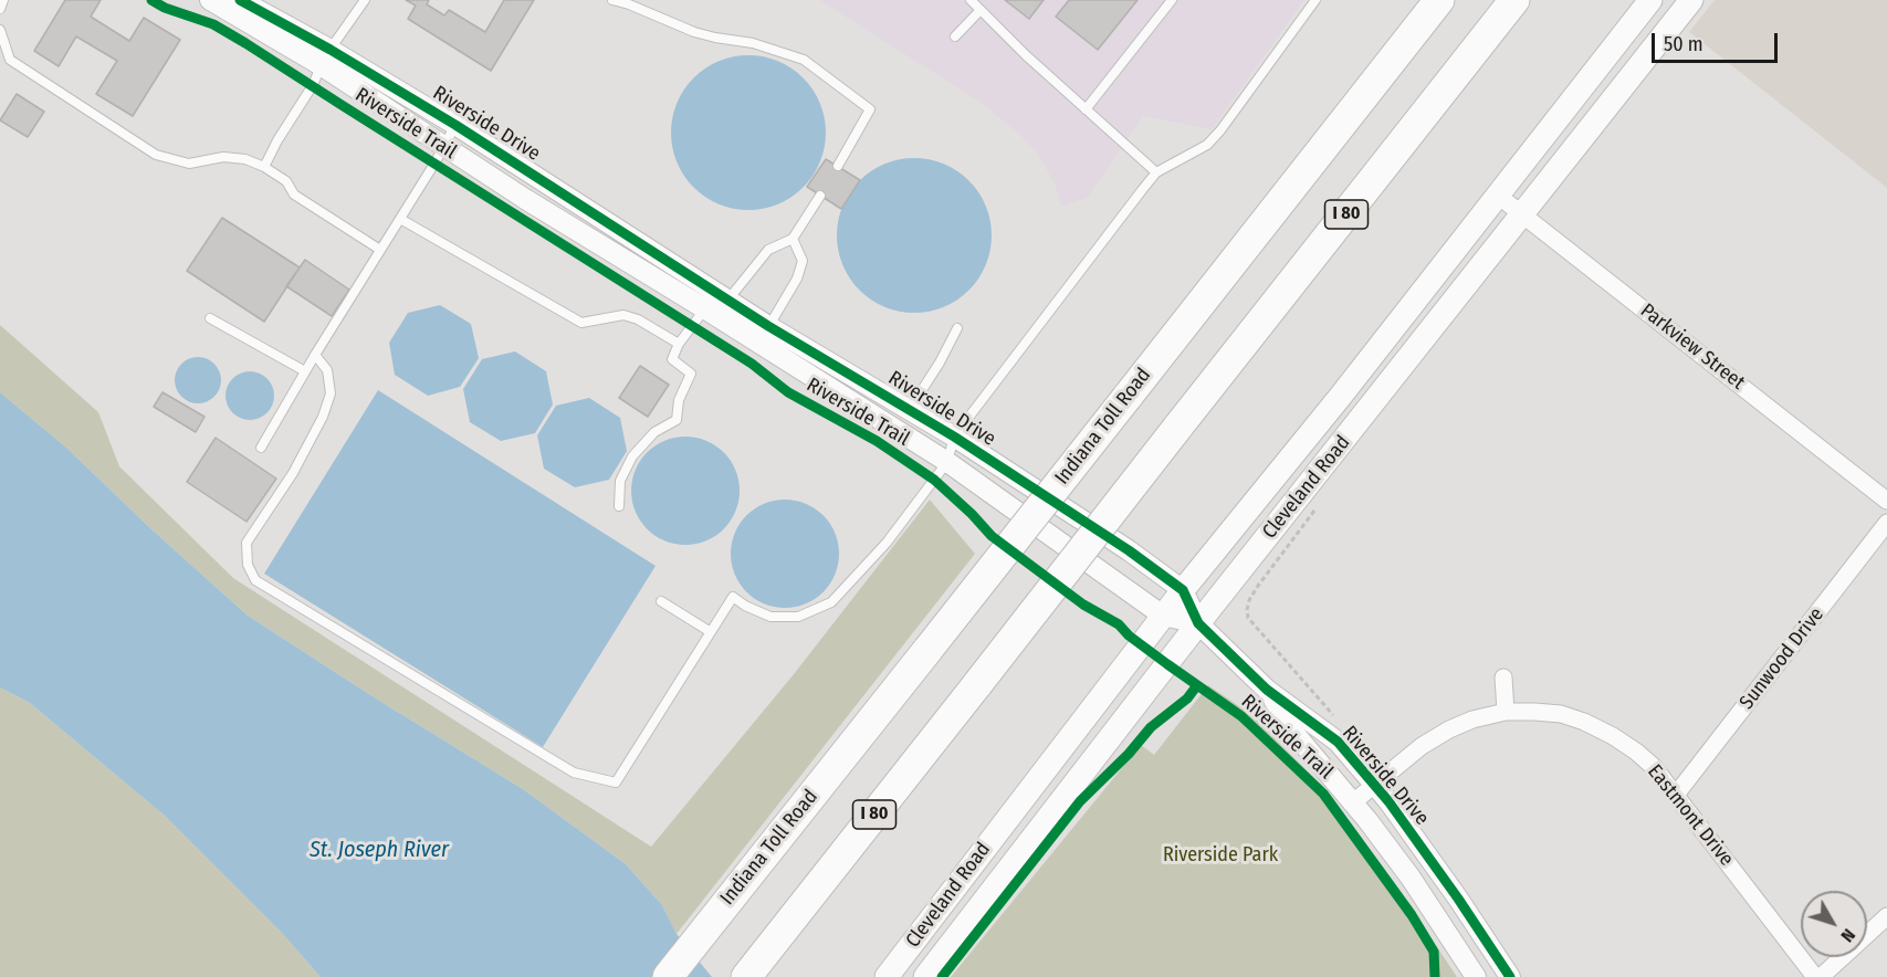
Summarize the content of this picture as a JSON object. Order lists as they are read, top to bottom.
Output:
{
  "streets": {
    "highway": ["I 80", "Indiana Toll Road"],
    "main road": ["Cleveland Road"],
    "street": [
      "Riverside Drive",
      "Parkview Street",
      "Sunwood Drive",
      "Eastmont Drive"
    ],
    "cycle path": ["Riverside Trail"]
  },
  "crossings": [
    ["Riverside Drive", "Cleveland Road"],
    ["Riverside Drive", "Eastmont Drive"],
    ["Parkview Street", "Cleveland Road"],
    ["Sunwood Drive", "Eastmont Drive"]
  ],
  "water": ["St. Joseph River"],
  "parks": ["Riverside Park"],
  "scale_bar": "50 m",
  "north": "bottom right"
}
